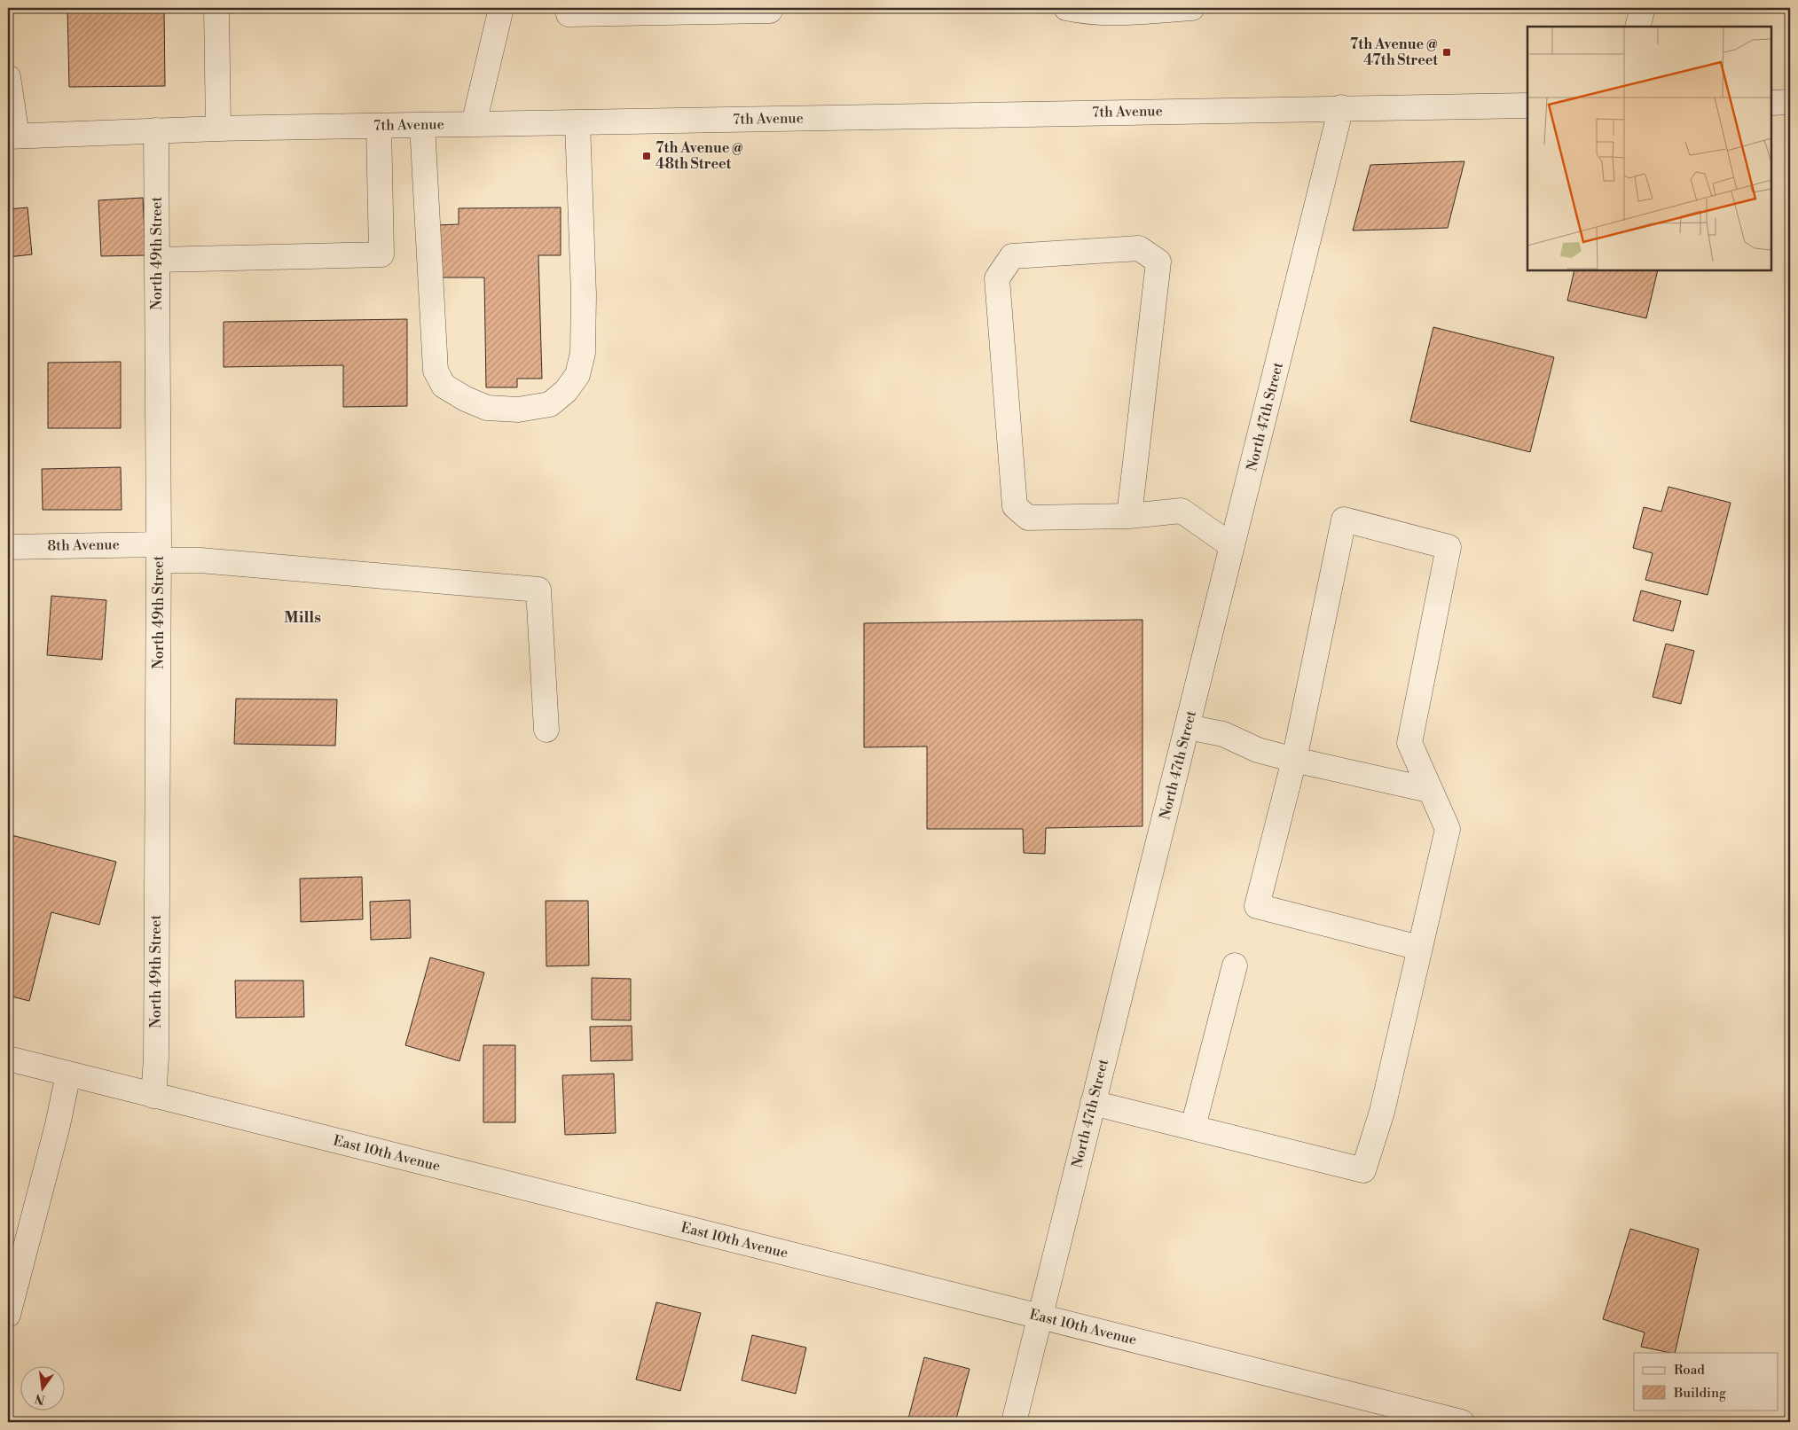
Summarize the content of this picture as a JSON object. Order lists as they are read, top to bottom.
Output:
{
  "streets": {
    "street": [
      "7th Avenue",
      "North 49th Street",
      "North 47th Street",
      "8th Avenue",
      "East 10th Avenue"
    ]
  },
  "crossings": [
    ["7th Avenue", "North 49th Street"],
    ["7th Avenue", "North 47th Street"],
    ["North 49th Street", "8th Avenue"],
    ["North 49th Street", "East 10th Avenue"],
    ["North 47th Street", "East 10th Avenue"]
  ],
  "districts": ["Mills"],
  "places": {
    "transit": ["7th Avenue @ 47th Street", "7th Avenue @ 48th Street"]
  },
  "legend": ["Road", "Building"],
  "north": "bottom"
}
